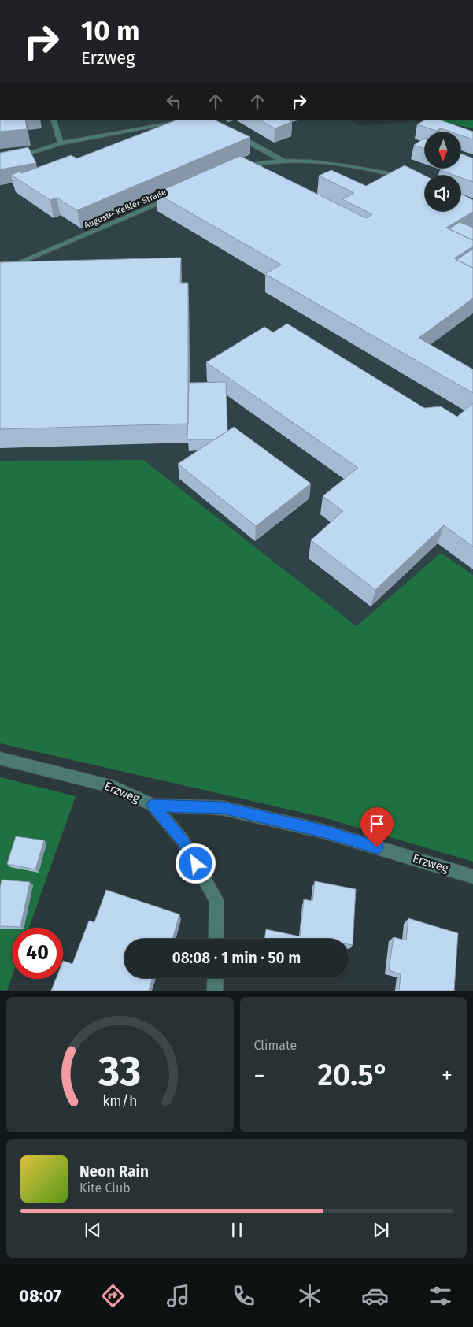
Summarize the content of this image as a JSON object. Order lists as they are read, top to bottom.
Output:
{
  "streets": {
    "street": ["Auguste-Keßler-Straße", "Erzweg"]
  },
  "north": "bottom",
  "page": {
    "turn": ["10 m", "Erzweg"],
    "limit": "40",
    "trip": "08:08 · 1 min · 50 m",
    "tile": "Climate",
    "heat": ["−", "20.5°", "+"],
    "song": ["Neon Rain", "Kite Club"],
    "tabs": "08:07",
    "gauge": ["33", "km/h"]
  }
}
